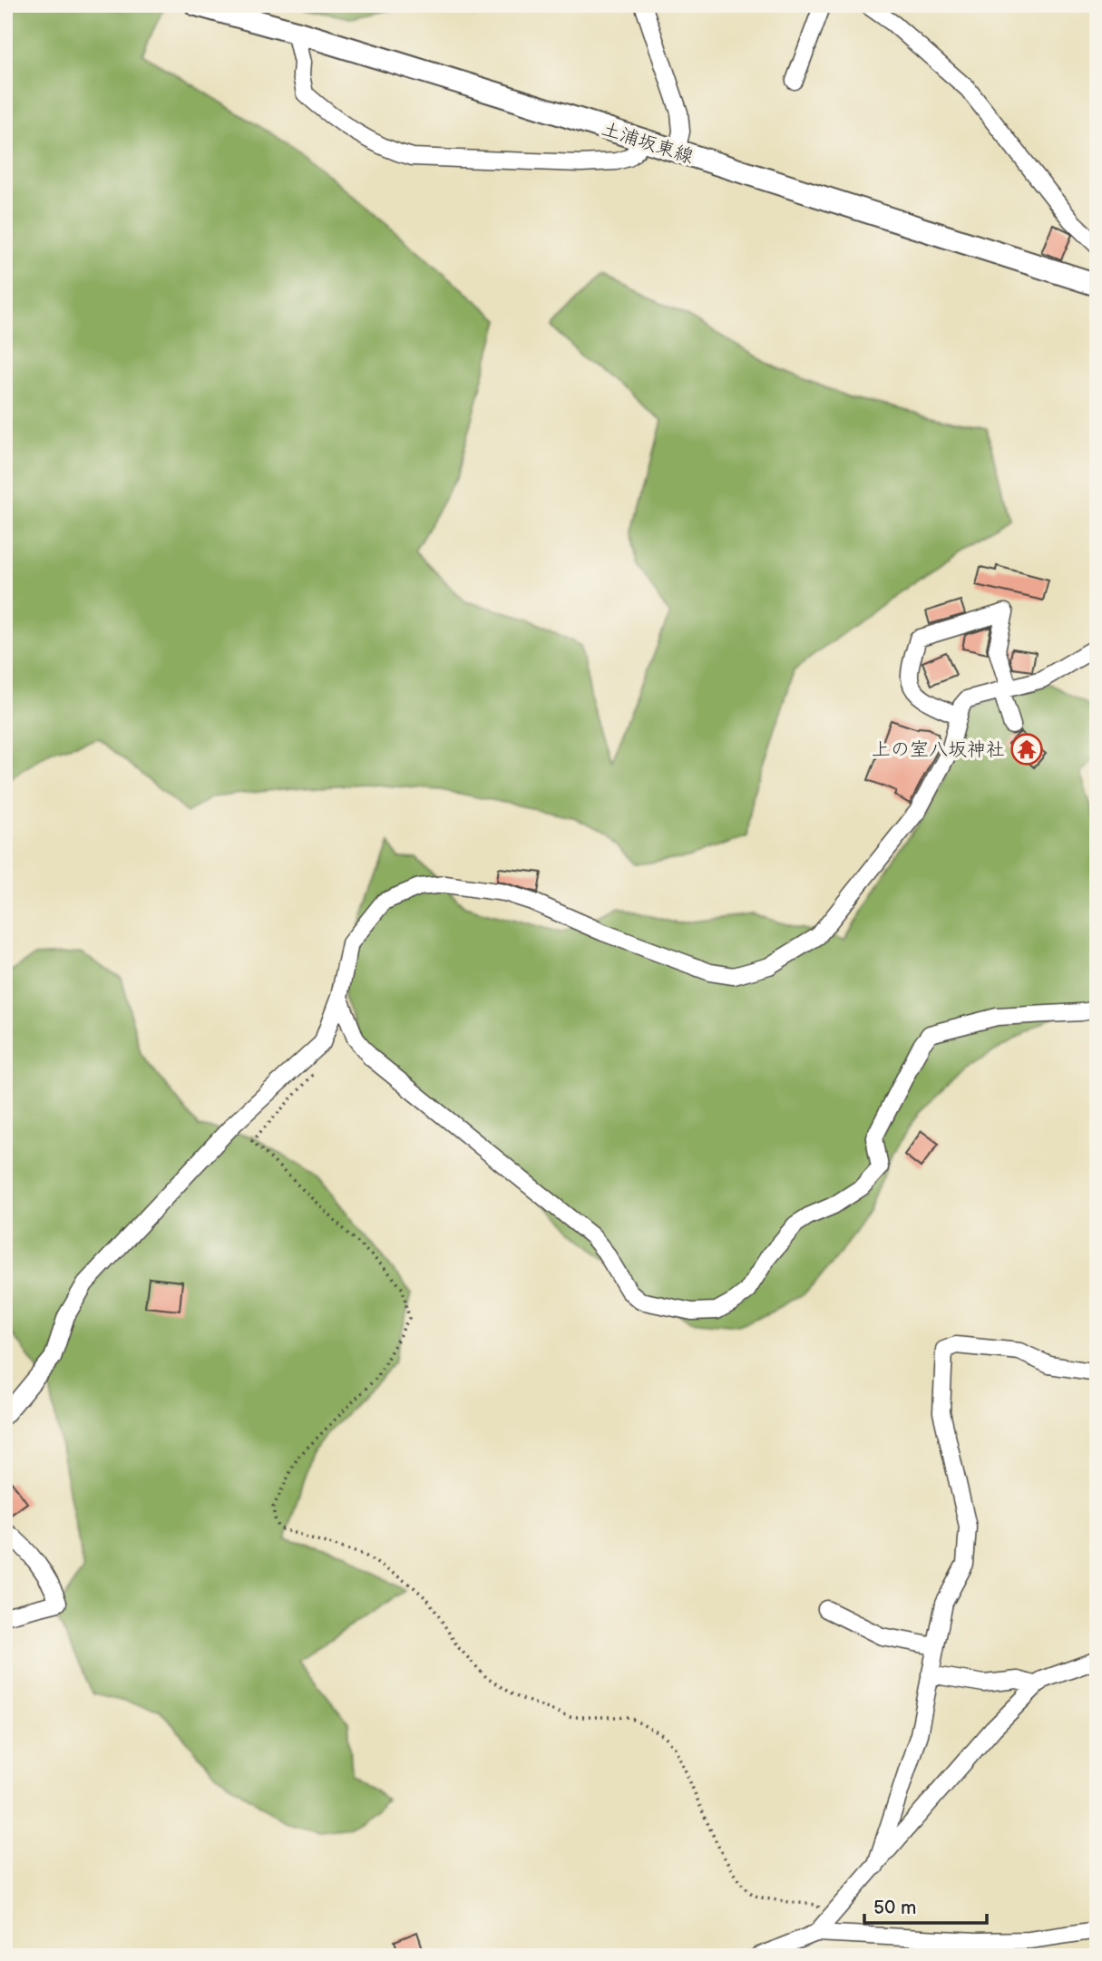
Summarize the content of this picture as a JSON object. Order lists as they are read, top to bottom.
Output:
{
  "streets": {
    "main road": ["土浦坂東線"]
  },
  "places": {
    "temple": ["上の室八坂神社"]
  },
  "scale_bar": "50 m"
}
